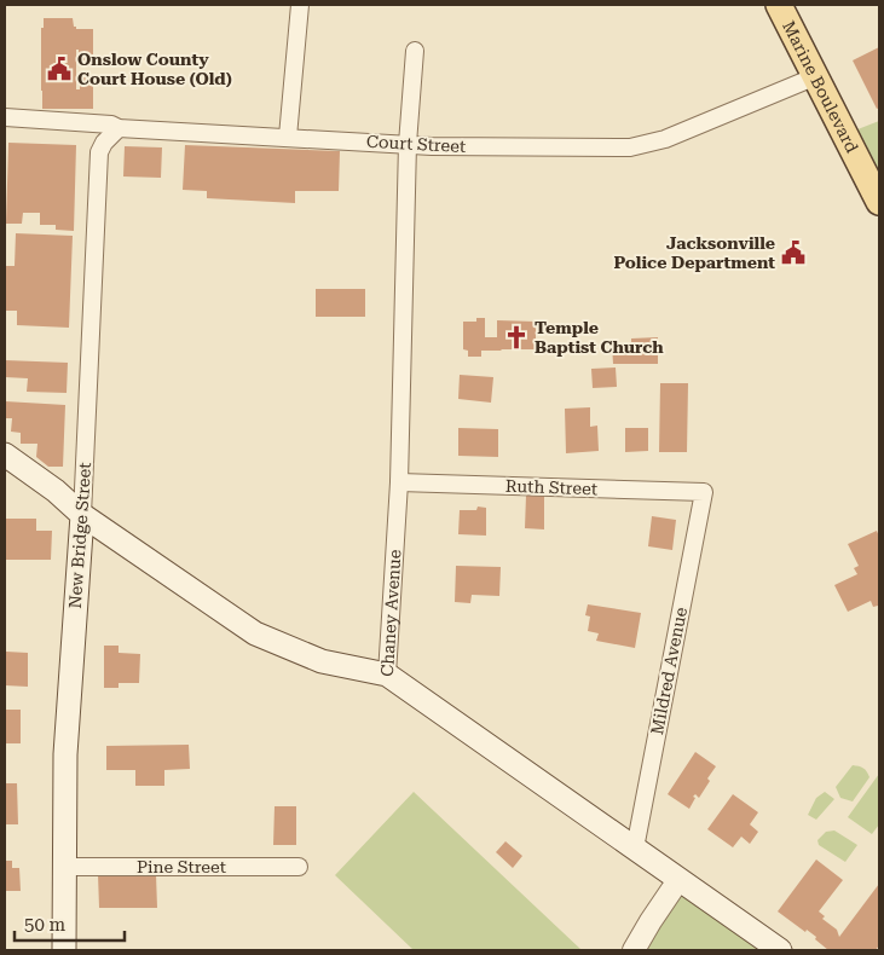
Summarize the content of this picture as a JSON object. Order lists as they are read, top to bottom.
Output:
{
  "streets": {
    "main road": ["Marine Boulevard", "New Bridge Street", "Chaney Avenue"],
    "street": [
      "Court Street",
      "Ruth Street",
      "Mildred Avenue",
      "Pine Street"
    ]
  },
  "crossings": [
    ["Marine Boulevard", "Court Street"],
    ["Court Street", "New Bridge Street"],
    ["Court Street", "Chaney Avenue"],
    ["Ruth Street", "Chaney Avenue"],
    ["Ruth Street", "Mildred Avenue"],
    ["New Bridge Street", "Pine Street"],
    ["Chaney Avenue", "Mildred Avenue"]
  ],
  "places": {
    "public building": ["Onslow County Court House (Old)", "Jacksonville Police Department"],
    "church": ["Temple Baptist Church"]
  },
  "scale_bar": "50 m"
}
